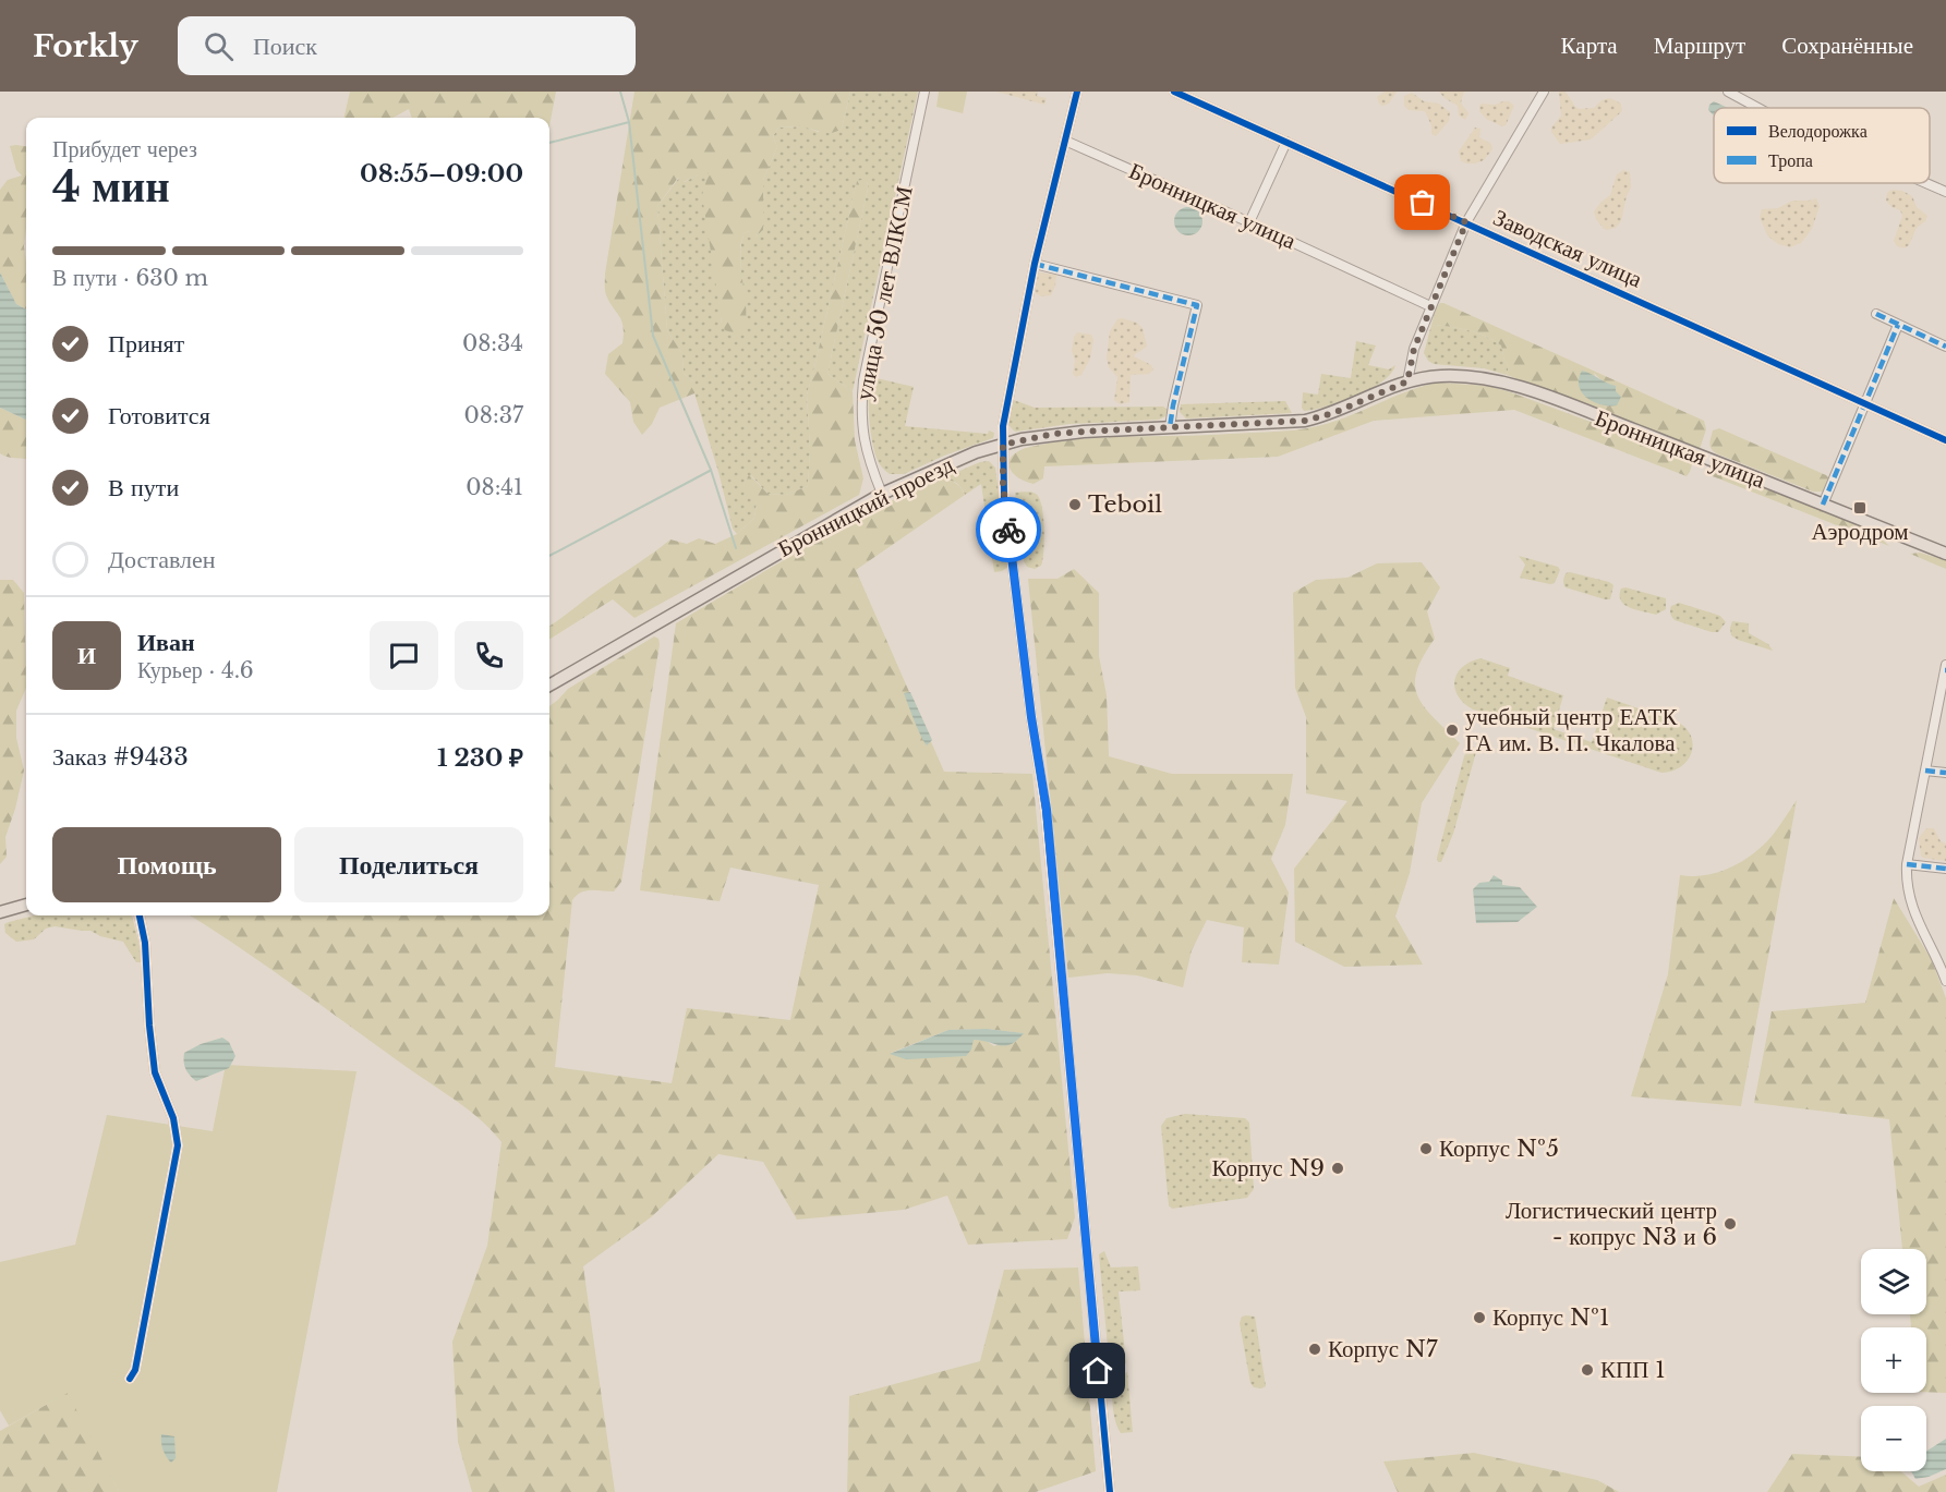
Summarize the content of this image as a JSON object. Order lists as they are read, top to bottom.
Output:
{
  "streets": {
    "main road": ["Бронницкая улица", "Бронницкий проезд"],
    "street": ["Заводская улица", "улица 50 лет ВЛКСМ"]
  },
  "crossings": [
    ["Бронницкая улица", "Бронницкий проезд"],
    ["улица 50 лет ВЛКСМ", "Бронницкий проезд"]
  ],
  "places": {
    "other": [
      "Teboil",
      "учебный центр ЕАТК ГА им. В. П. Чкалова",
      "Корпус №5",
      "Корпус N9",
      "Логистический центр - копрус N3 и 6",
      "Корпус №1",
      "Корпус N7",
      "КПП 1"
    ],
    "transit": ["Аэродром"]
  },
  "legend": ["Велодорожка", "Тропа"],
  "page": {
    "header": "Forkly",
    "search": "Поиск",
    "nav": ["Карта", "Маршрут", "Сохранённые"],
    "heading": ["4 мин", "Прибудет через", "08:55–09:00"],
    "panel": [
      "Иван",
      "Курьер · 4.6",
      "Заказ #9433",
      "1 230 ₽"
    ],
    "bar": "В пути · 630 m",
    "list": [
      ["Принят", "08:34"],
      ["Готовится", "08:37"],
      ["В пути", "08:41"],
      "Доставлен"
    ],
    "round": "И",
    "buttons": ["Помощь", "Поделиться"],
    "map_buttons": ["+", "−"]
  }
}
